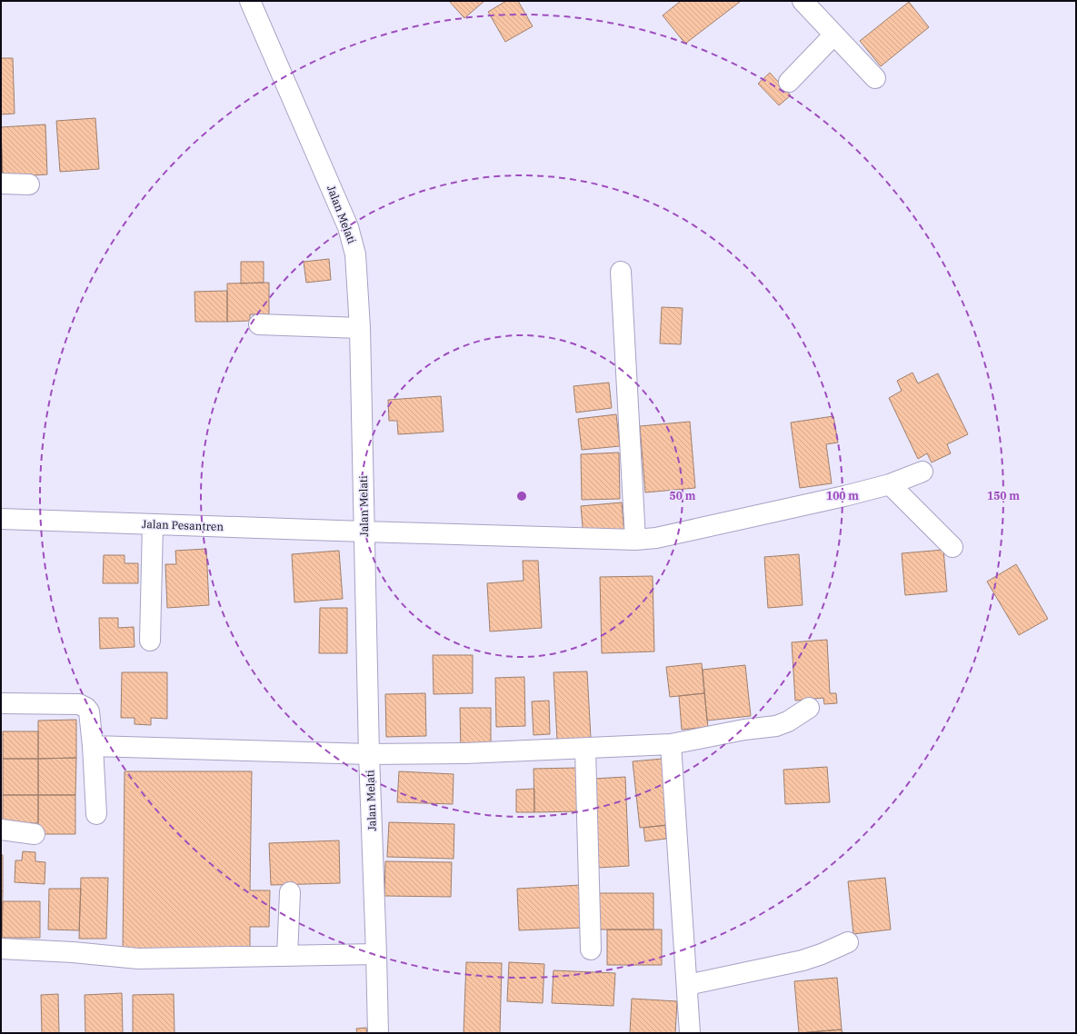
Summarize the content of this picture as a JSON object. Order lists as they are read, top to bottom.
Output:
{
  "streets": {
    "street": ["Jalan Melati", "Jalan Pesantren"]
  },
  "crossings": [
    ["Jalan Melati", "Jalan Pesantren"]
  ],
  "rings": ["50 m", "100 m", "150 m"]
}
